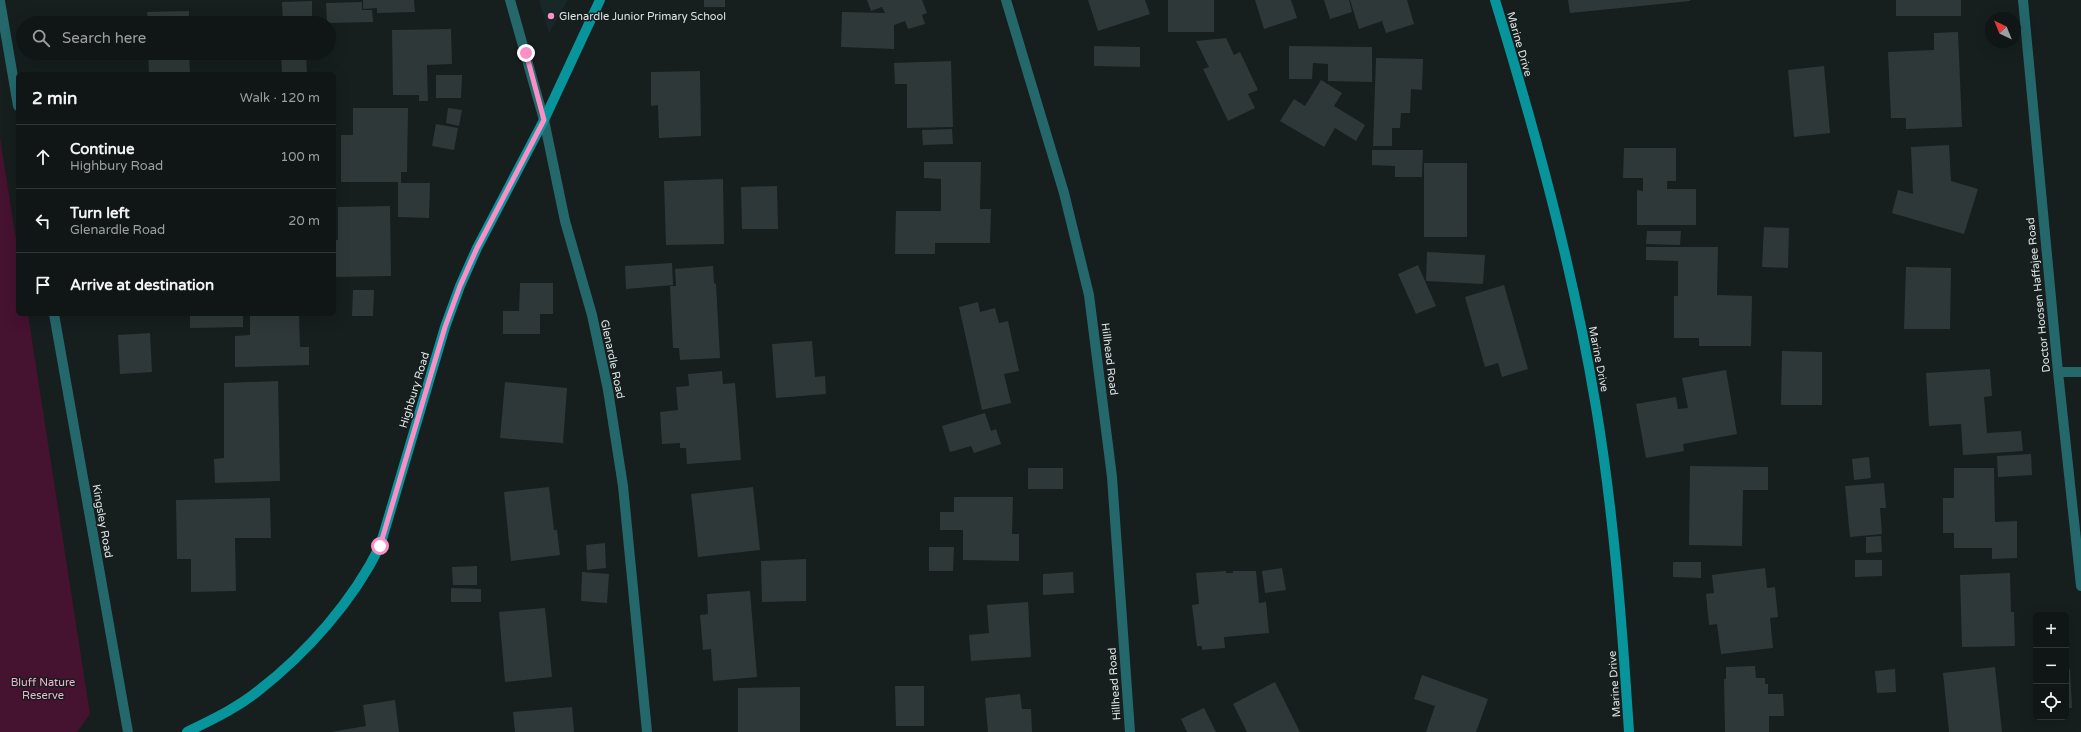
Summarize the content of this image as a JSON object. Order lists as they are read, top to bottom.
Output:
{
  "streets": {
    "street": [
      "Marine Drive",
      "Doctor Hoosen Haffajee Road",
      "Glenardle Road",
      "Hillhead Road",
      "Highbury Road",
      "Kingsley Road"
    ]
  },
  "crossings": [
    ["Glenardle Road", "Highbury Road"]
  ],
  "parks": ["Bluff Nature Reserve"],
  "places": ["Glenardle Junior Primary School"],
  "north": "top left",
  "page": {
    "search": "Search here",
    "heading": ["2 min", "Walk · 120 m"],
    "list": [
      ["Continue", "Highbury Road", "100 m"],
      ["Turn left", "Glenardle Road", "20 m"],
      "Arrive at destination"
    ],
    "map_buttons": ["+", "−"]
  }
}
